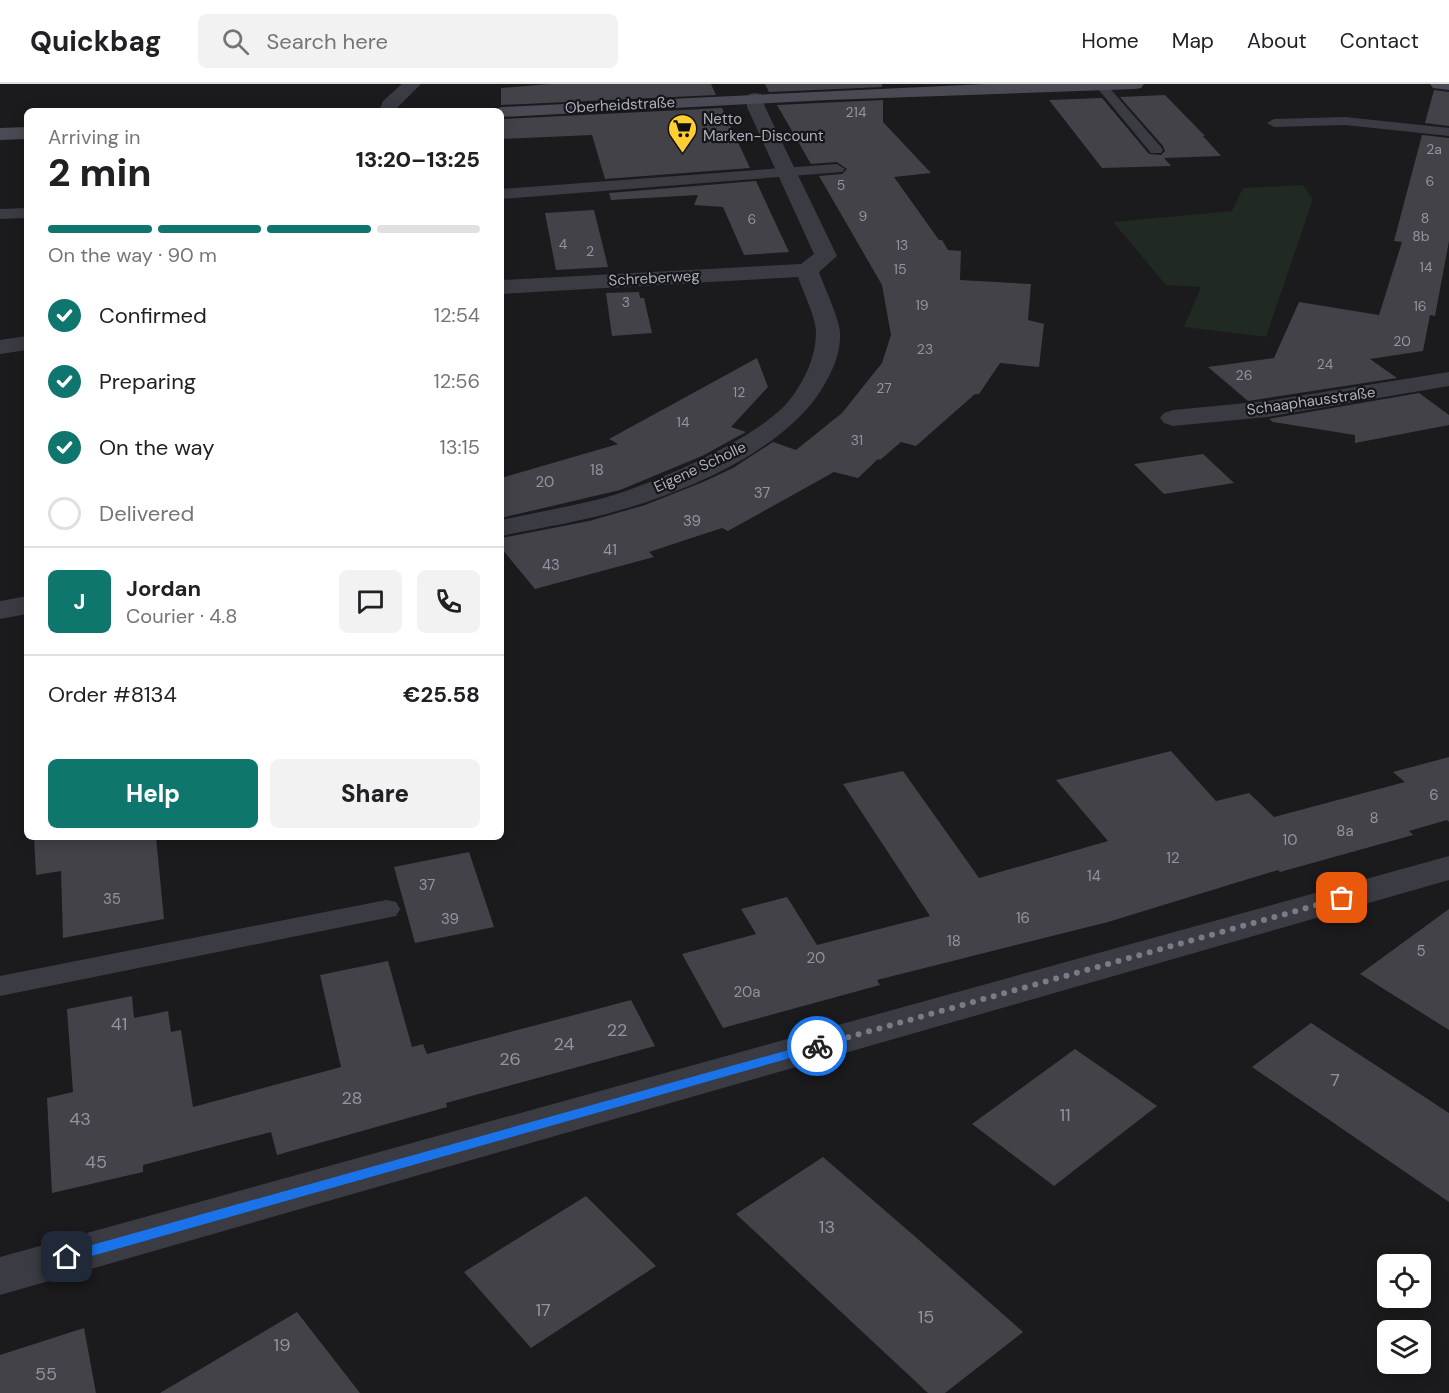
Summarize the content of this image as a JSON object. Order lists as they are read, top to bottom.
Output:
{
  "streets": {
    "street": [
      "Oberheidstraße",
      "Schreberweg",
      "Schaaphausstraße",
      "Eigene Scholle"
    ]
  },
  "crossings": [
    ["Schreberweg", "Eigene Scholle"]
  ],
  "places": {
    "supermarket": ["Netto Marken-Discount"]
  },
  "house_numbers": [
    "214",
    "2a",
    "6",
    "5",
    "9",
    "8",
    "6",
    "8b",
    "4",
    "13",
    "2",
    "14",
    "15",
    "3",
    "19",
    "16",
    "20",
    "23",
    "24",
    "26",
    "27",
    "12",
    "14",
    "31",
    "18",
    "20",
    "37",
    "39",
    "41",
    "43",
    "6",
    "8",
    "8a",
    "10",
    "12",
    "14",
    "37",
    "35",
    "16",
    "39",
    "18",
    "5",
    "20",
    "20a",
    "41",
    "22",
    "24",
    "26",
    "7",
    "28",
    "11",
    "43",
    "45",
    "13",
    "17",
    "15",
    "19",
    "55"
  ],
  "page": {
    "header": "Quickbag",
    "search": "Search here",
    "nav": [
      "Home",
      "Map",
      "About",
      "Contact"
    ],
    "heading": ["2 min", "Arriving in", "13:20–13:25"],
    "panel": [
      "Jordan",
      "Courier · 4.8",
      "Order #8134",
      "€25.58"
    ],
    "bar": "On the way · 90 m",
    "list": [
      ["Confirmed", "12:54"],
      ["Preparing", "12:56"],
      ["On the way", "13:15"],
      "Delivered"
    ],
    "round": "J",
    "buttons": ["Help", "Share"]
  }
}
